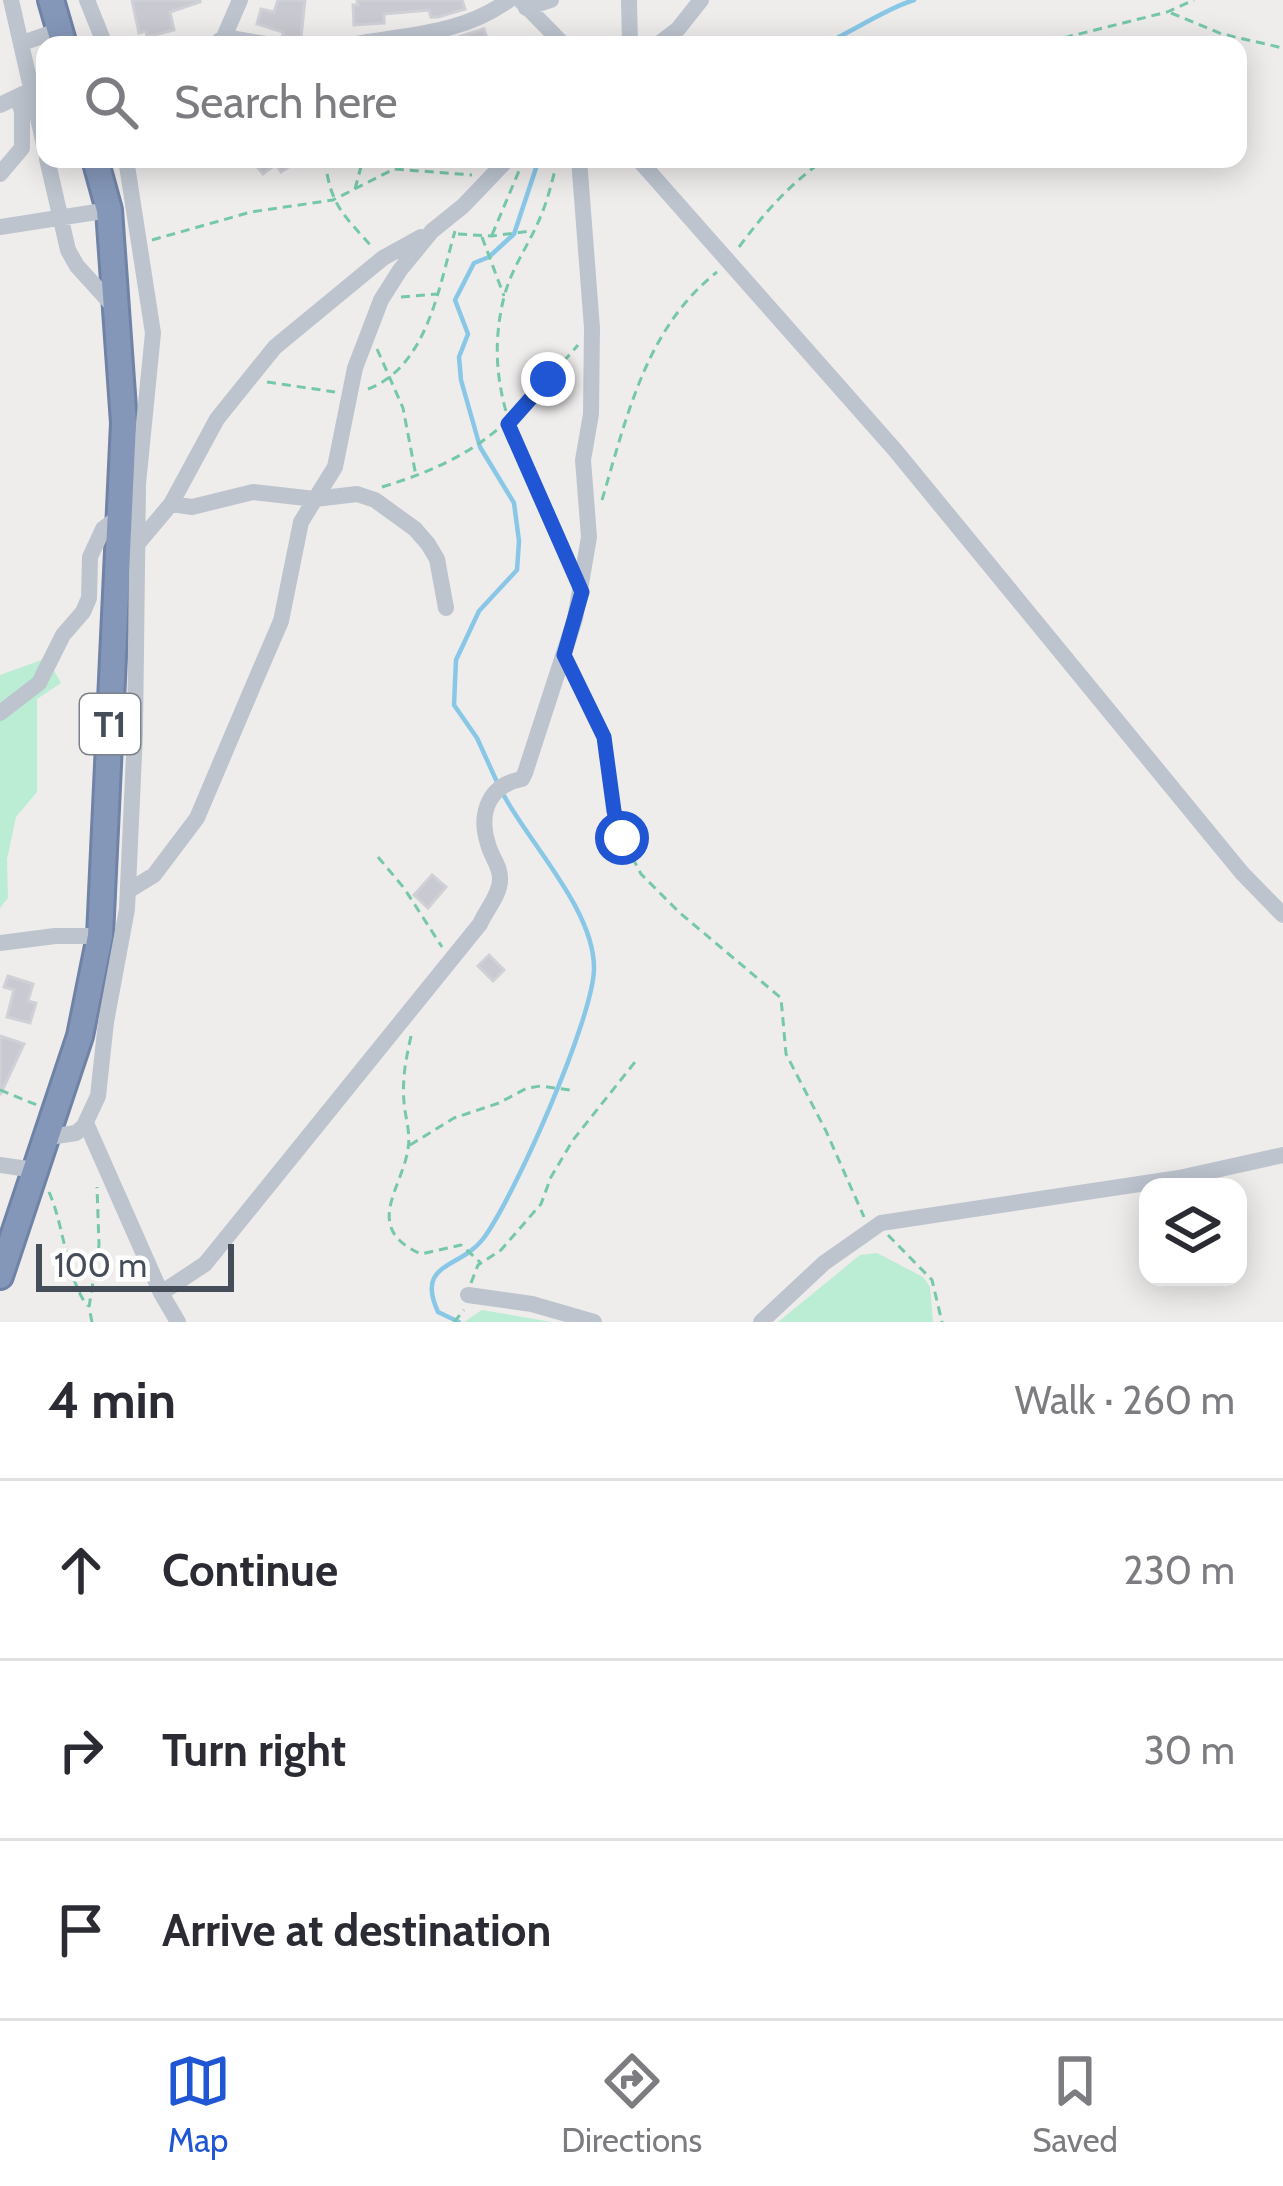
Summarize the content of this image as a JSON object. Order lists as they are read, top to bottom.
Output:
{
  "streets": {
    "highway": ["T1"]
  },
  "scale_bar": "100 m",
  "page": {
    "search": "Search here",
    "scale": "100 m",
    "heading": ["4 min", "Walk · 260 m"],
    "list": [
      ["Continue", "230 m"],
      ["Turn right", "30 m"],
      "Arrive at destination"
    ],
    "nav": ["Map", "Directions", "Saved"]
  }
}
